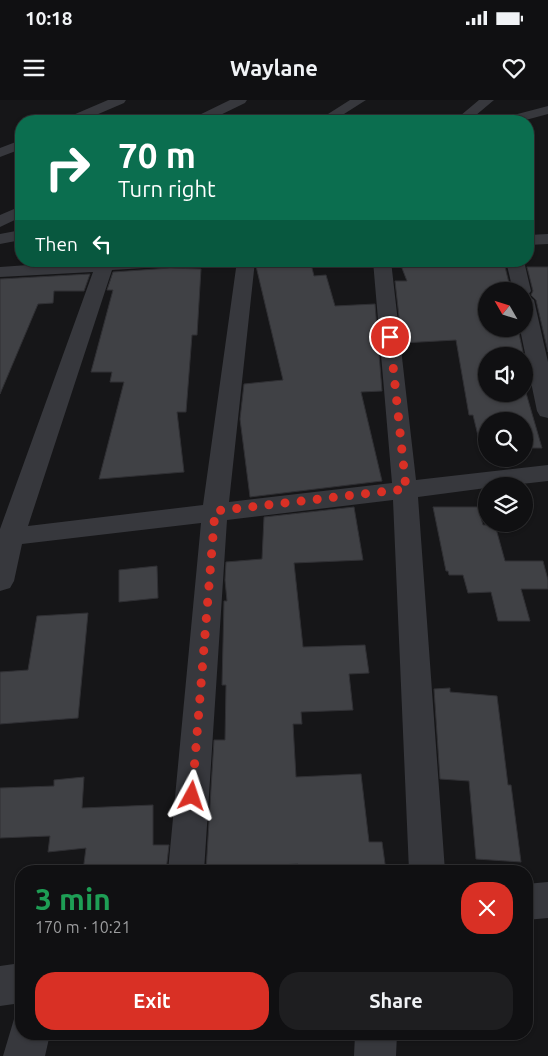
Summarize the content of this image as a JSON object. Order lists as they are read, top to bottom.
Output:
{
  "north": "top left",
  "page": {
    "status": "10:18",
    "header": "Waylane",
    "turn": ["70 m", "Turn right"],
    "then": "Then",
    "heading": ["3 min", "170 m · 10:21"],
    "buttons": ["Exit", "Share"]
  }
}
